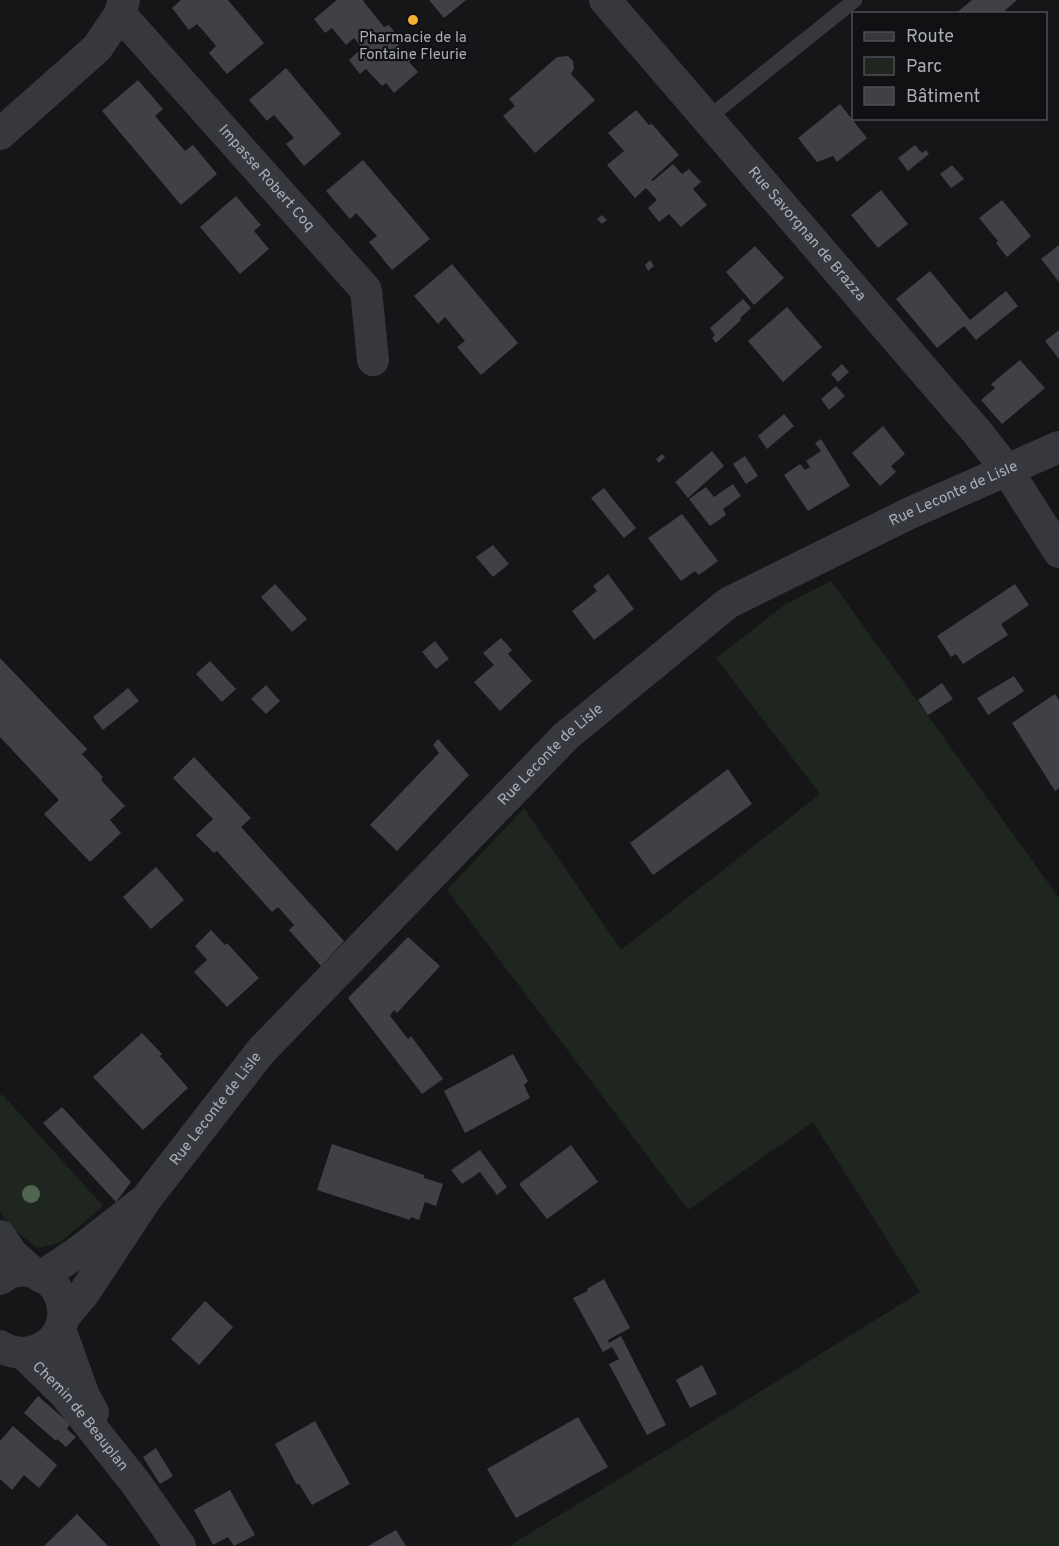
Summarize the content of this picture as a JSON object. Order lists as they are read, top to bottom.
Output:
{
  "streets": {
    "street": [
      "Impasse Robert Coq",
      "Rue Savorgnan de Brazza",
      "Rue Leconte de Lisle",
      "Chemin de Beauplan"
    ]
  },
  "crossings": [
    ["Rue Savorgnan de Brazza", "Rue Leconte de Lisle"],
    ["Rue Leconte de Lisle", "Chemin de Beauplan"]
  ],
  "places": ["Pharmacie de la Fontaine Fleurie"],
  "legend": ["Route", "Parc", "Bâtiment"]
}
